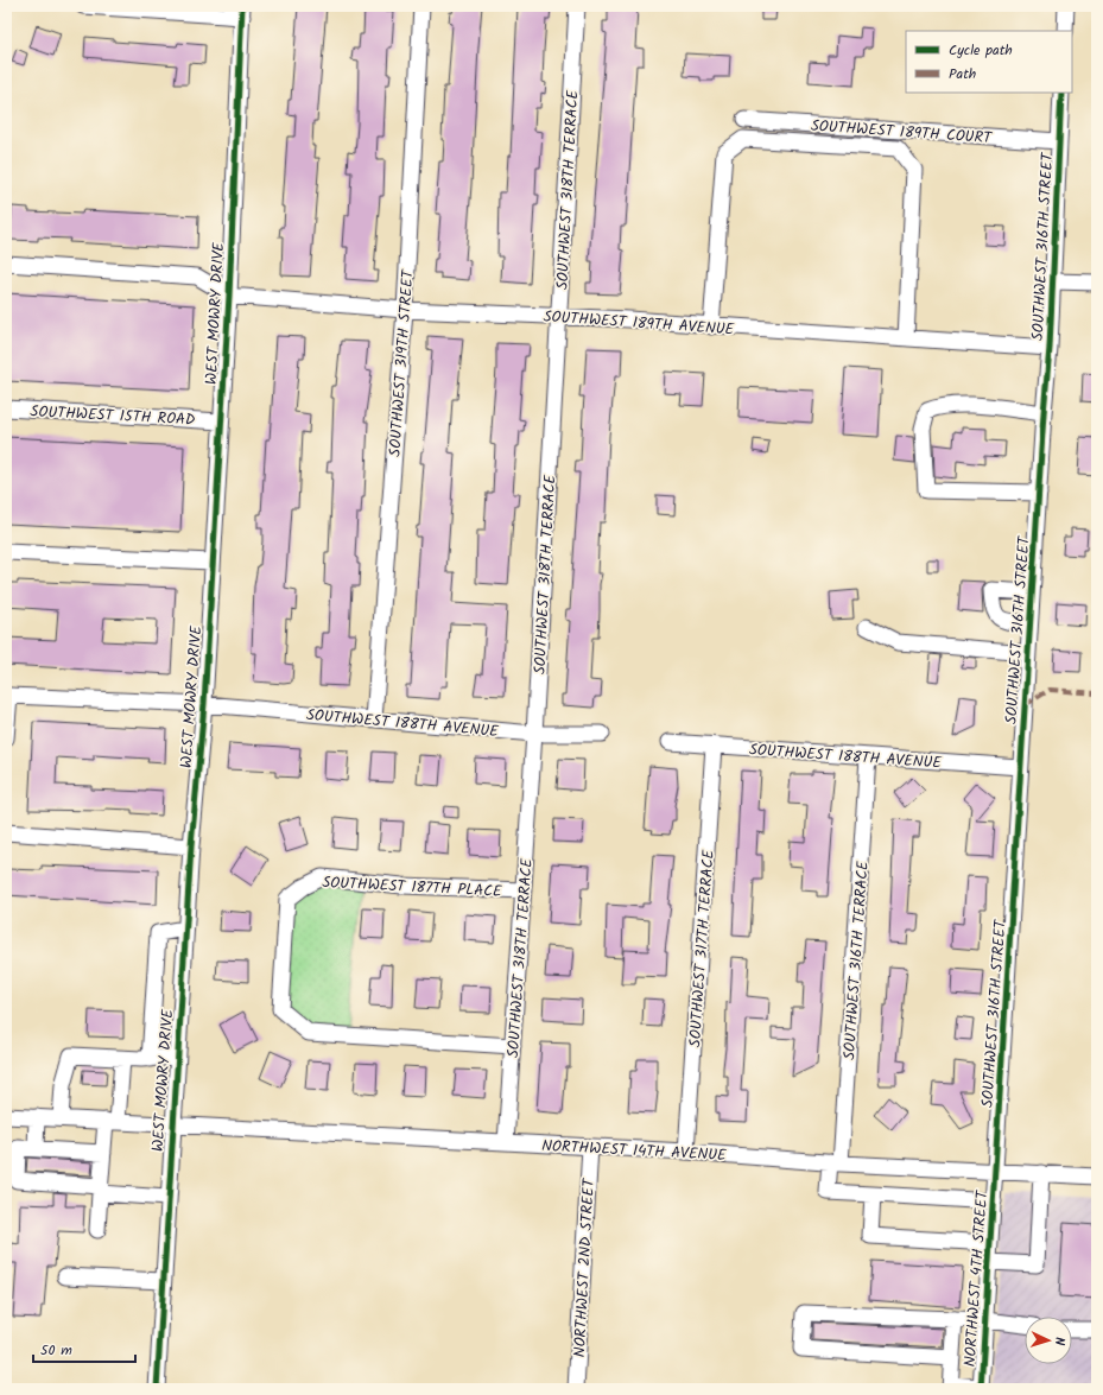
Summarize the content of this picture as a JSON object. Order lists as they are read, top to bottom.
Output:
{
  "streets": {
    "street": [
      "SOUTHWEST 189TH COURT",
      "SOUTHWEST 318TH TERRACE",
      "SOUTHWEST 316TH STREET",
      "WEST MOWRY DRIVE",
      "SOUTHWEST 189TH AVENUE",
      "SOUTHWEST 319TH STREET",
      "SOUTHWEST 15TH ROAD",
      "SOUTHWEST 188TH AVENUE",
      "SOUTHWEST 187TH PLACE",
      "SOUTHWEST 317TH TERRACE",
      "SOUTHWEST 316TH TERRACE",
      "NORTHWEST 14TH AVENUE",
      "NORTHWEST 2ND STREET",
      "NORTHWEST 4TH STREET"
    ]
  },
  "crossings": [
    ["SOUTHWEST 189TH COURT", "SOUTHWEST 316TH STREET"],
    ["SOUTHWEST 318TH TERRACE", "SOUTHWEST 189TH AVENUE"],
    ["SOUTHWEST 318TH TERRACE", "SOUTHWEST 188TH AVENUE"],
    ["SOUTHWEST 318TH TERRACE", "SOUTHWEST 187TH PLACE"],
    ["SOUTHWEST 318TH TERRACE", "NORTHWEST 14TH AVENUE"],
    ["SOUTHWEST 316TH STREET", "SOUTHWEST 189TH AVENUE"],
    ["SOUTHWEST 316TH STREET", "SOUTHWEST 188TH AVENUE"],
    ["SOUTHWEST 316TH STREET", "NORTHWEST 14TH AVENUE"],
    ["SOUTHWEST 316TH STREET", "NORTHWEST 4TH STREET"],
    ["WEST MOWRY DRIVE", "SOUTHWEST 189TH AVENUE"],
    ["WEST MOWRY DRIVE", "SOUTHWEST 15TH ROAD"],
    ["WEST MOWRY DRIVE", "SOUTHWEST 188TH AVENUE"],
    ["WEST MOWRY DRIVE", "NORTHWEST 14TH AVENUE"],
    ["SOUTHWEST 189TH AVENUE", "SOUTHWEST 319TH STREET"],
    ["SOUTHWEST 319TH STREET", "SOUTHWEST 188TH AVENUE"],
    ["SOUTHWEST 188TH AVENUE", "SOUTHWEST 317TH TERRACE"],
    ["SOUTHWEST 188TH AVENUE", "SOUTHWEST 316TH TERRACE"],
    ["SOUTHWEST 317TH TERRACE", "NORTHWEST 14TH AVENUE"],
    ["SOUTHWEST 316TH TERRACE", "NORTHWEST 14TH AVENUE"],
    ["NORTHWEST 14TH AVENUE", "NORTHWEST 2ND STREET"],
    ["NORTHWEST 14TH AVENUE", "NORTHWEST 4TH STREET"]
  ],
  "legend": ["Cycle path", "Path"],
  "scale_bar": "50 m",
  "north": "right"
}
